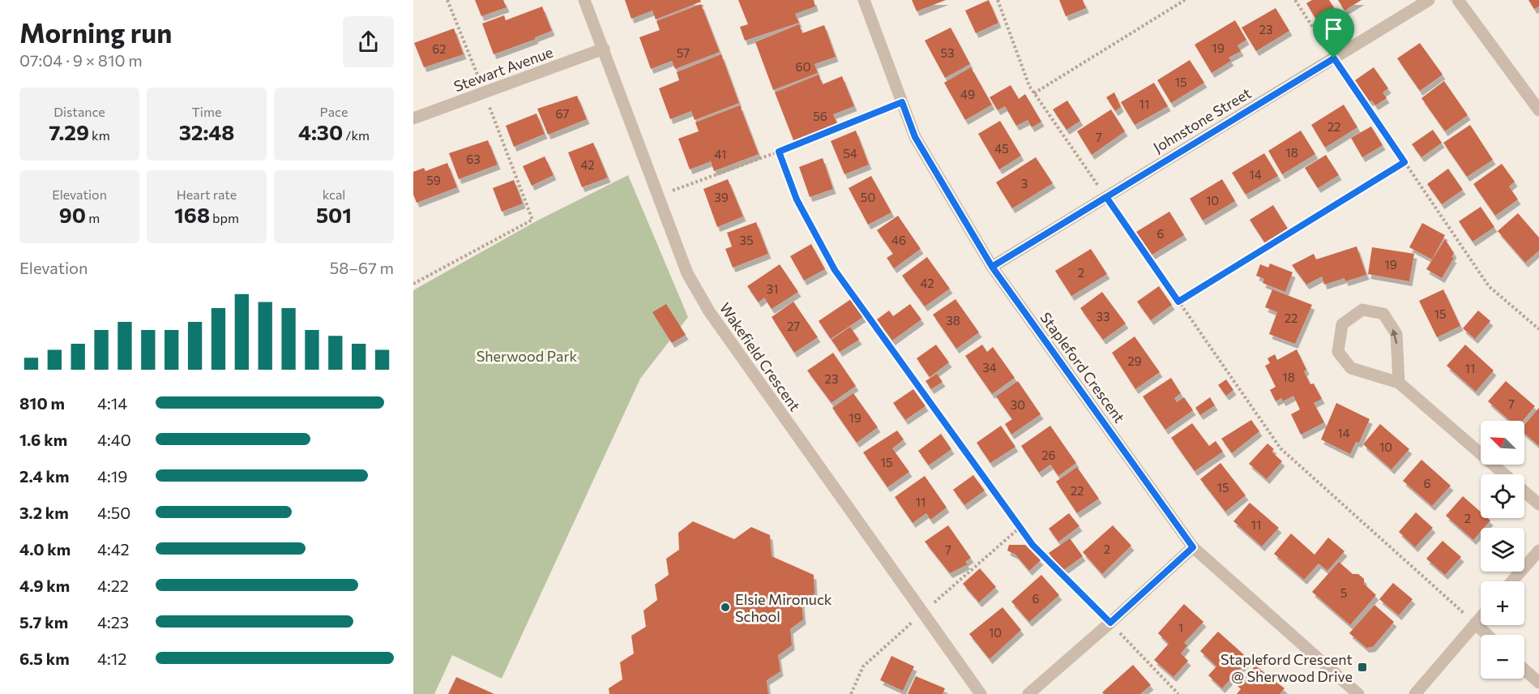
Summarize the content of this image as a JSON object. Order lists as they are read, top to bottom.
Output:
{
  "streets": {
    "street": [
      "Stewart Avenue",
      "Johnstone Street",
      "Wakefield Crescent",
      "Stapleford Crescent"
    ]
  },
  "crossings": [
    ["Stewart Avenue", "Wakefield Crescent"],
    ["Johnstone Street", "Stapleford Crescent"]
  ],
  "parks": ["Sherwood Park"],
  "places": {
    "other": ["Elsie Mironuck School"],
    "transit": ["Stapleford Crescent @ Sherwood Drive"]
  },
  "house_numbers": [
    "23",
    "19",
    "62",
    "57",
    "53",
    "60",
    "15",
    "49",
    "11",
    "67",
    "56",
    "22",
    "7",
    "45",
    "18",
    "54",
    "41",
    "63",
    "42",
    "14",
    "59",
    "3",
    "39",
    "50",
    "10",
    "6",
    "35",
    "46",
    "19",
    "2",
    "42",
    "31",
    "15",
    "33",
    "22",
    "38",
    "27",
    "29",
    "34",
    "11",
    "18",
    "23",
    "7",
    "30",
    "19",
    "14",
    "10",
    "26",
    "15",
    "6",
    "15",
    "22",
    "11",
    "2",
    "11",
    "2",
    "7",
    "5",
    "6",
    "1",
    "10"
  ],
  "north": "top left",
  "page": {
    "heading": ["Morning run", "07:04 · 9 × 810 m"],
    "stats": [
      ["Distance", "7.29 km"],
      ["Time", "32:48"],
      ["Pace", "4:30 /km"],
      ["Elevation", "90 m"],
      ["Heart rate", "168 bpm"],
      ["kcal", "501"]
    ],
    "chart": ["Elevation", "58–67 m"],
    "list": [
      {
        "name": "810 m",
        "note": "4:14"
      },
      {
        "name": "1.6 km",
        "note": "4:40"
      },
      {
        "name": "2.4 km",
        "note": "4:19"
      },
      {
        "name": "3.2 km",
        "note": "4:50"
      },
      {
        "name": "4.0 km",
        "note": "4:42"
      },
      {
        "name": "4.9 km",
        "note": "4:22"
      },
      {
        "name": "5.7 km",
        "note": "4:23"
      },
      {
        "name": "6.5 km",
        "note": "4:12"
      }
    ],
    "map_buttons": ["+", "−"]
  }
}
